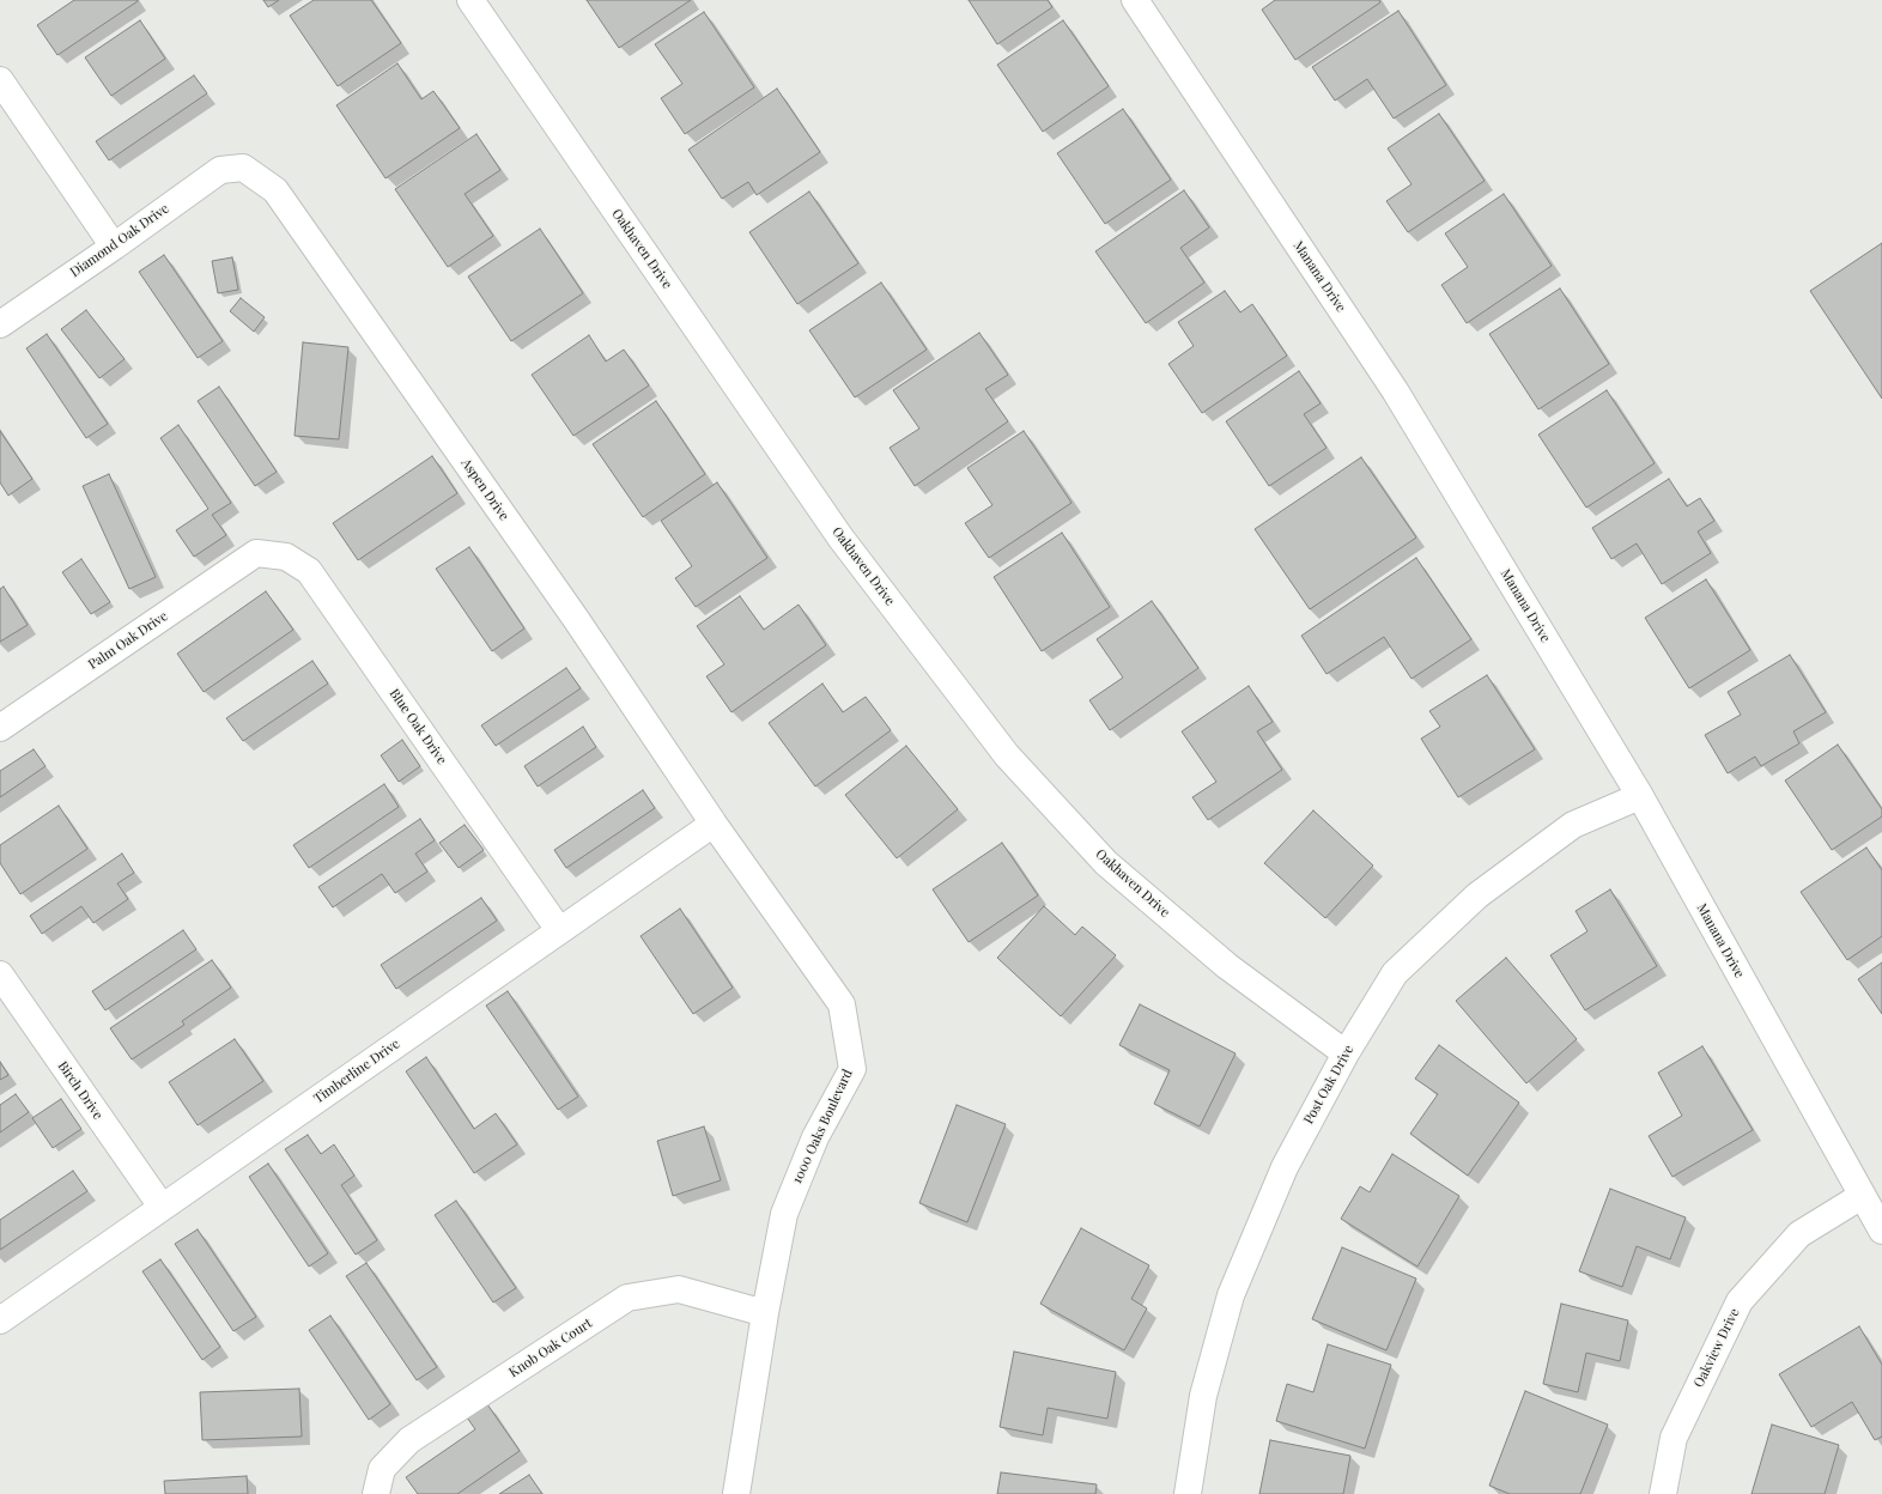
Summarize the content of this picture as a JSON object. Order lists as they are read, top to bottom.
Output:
{
  "streets": {
    "street": [
      "Diamond Oak Drive",
      "Oakhaven Drive",
      "Manana Drive",
      "Aspen Drive",
      "Palm Oak Drive",
      "Blue Oak Drive",
      "Timberline Drive",
      "Post Oak Drive",
      "Birch Drive",
      "1000 Oaks Boulevard",
      "Knob Oak Court",
      "Oakview Drive"
    ]
  },
  "crossings": [
    ["Diamond Oak Drive", "Aspen Drive"],
    ["Oakhaven Drive", "Post Oak Drive"],
    ["Manana Drive", "Post Oak Drive"],
    ["Manana Drive", "Oakview Drive"],
    ["Aspen Drive", "Timberline Drive"],
    ["Aspen Drive", "1000 Oaks Boulevard"],
    ["Palm Oak Drive", "Blue Oak Drive"],
    ["Blue Oak Drive", "Timberline Drive"],
    ["Timberline Drive", "Birch Drive"],
    ["Timberline Drive", "1000 Oaks Boulevard"],
    ["1000 Oaks Boulevard", "Knob Oak Court"]
  ]
}
